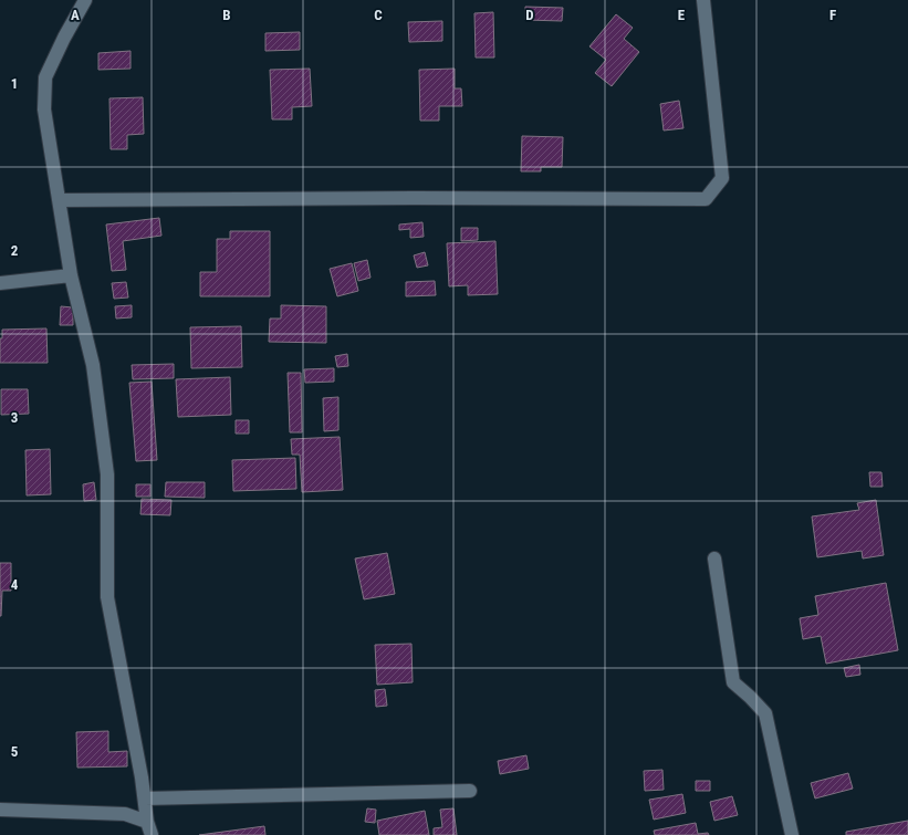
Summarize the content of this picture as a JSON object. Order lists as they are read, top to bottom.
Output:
{
  "grid": {
    "columns": [
      "A",
      "B",
      "C",
      "D",
      "E",
      "F"
    ],
    "rows": [
      "1",
      "2",
      "3",
      "4",
      "5"
    ]
  }
}
